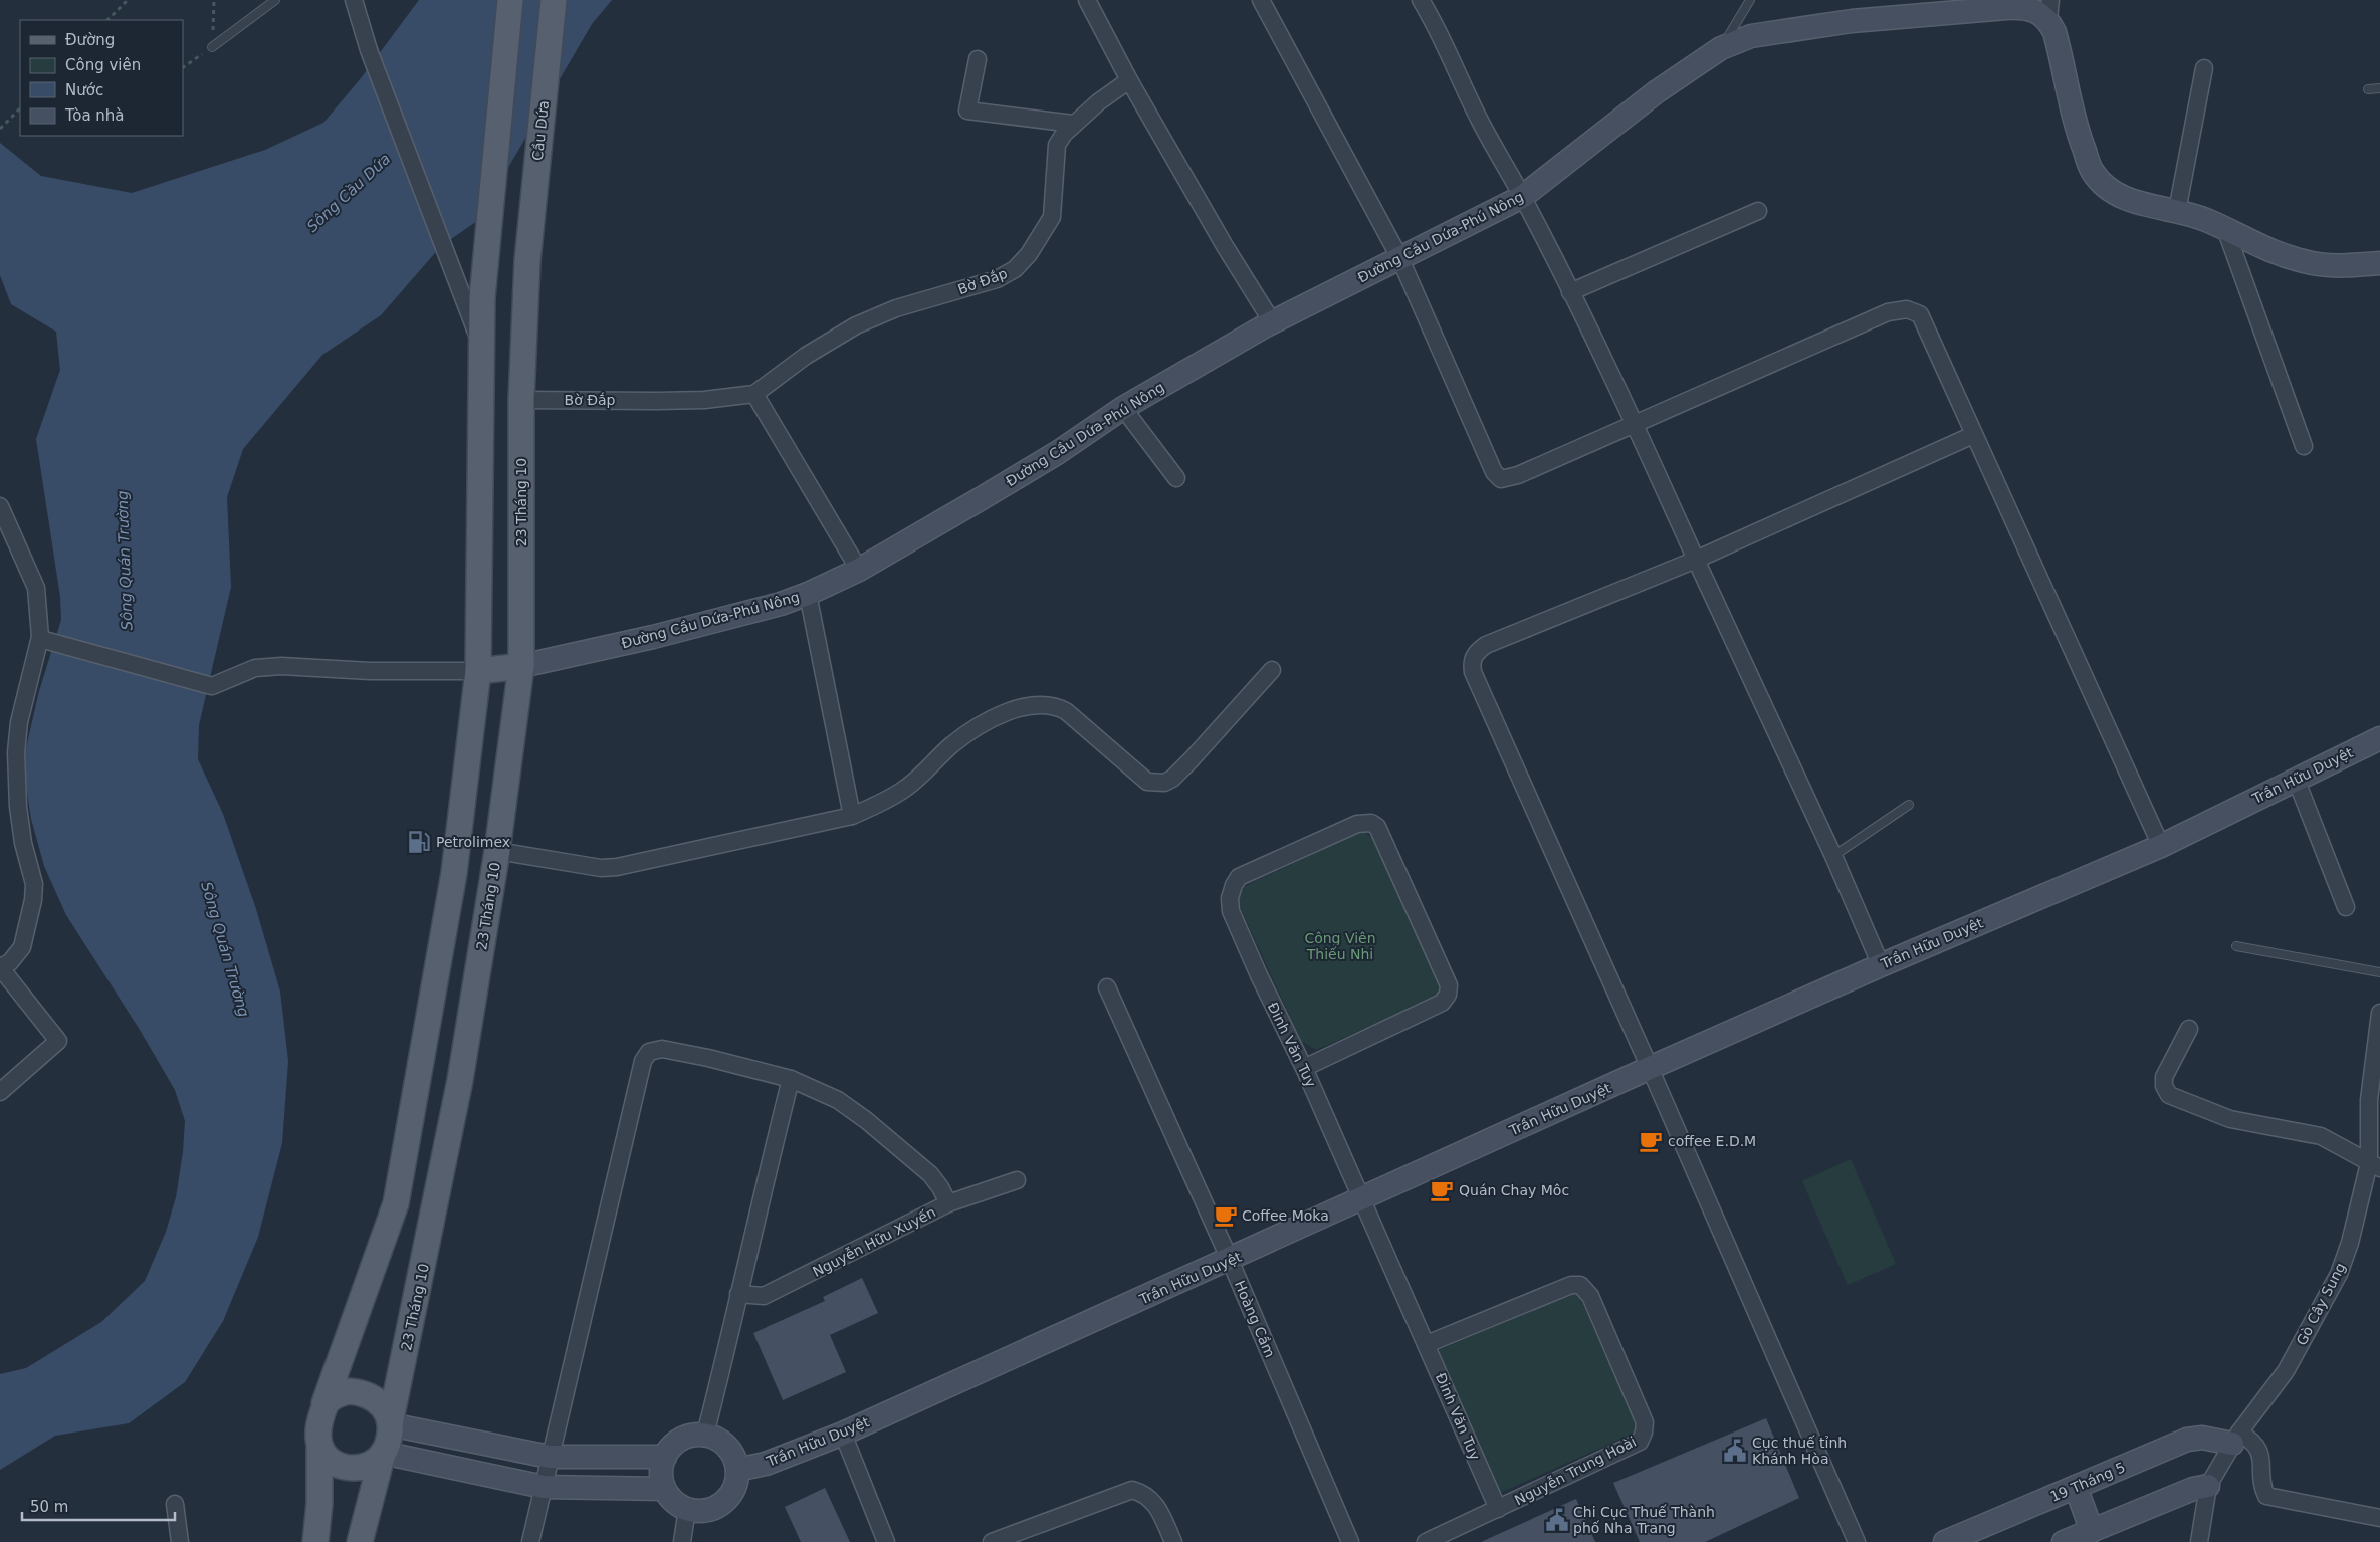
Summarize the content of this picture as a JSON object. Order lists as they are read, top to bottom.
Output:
{
  "streets": {
    "main road": ["Cầu Dứa", "23 Tháng 10"],
    "street": [
      "Đường Cầu Dứa-Phú Nông",
      "Bờ Đắp",
      "Trần Hữu Duyệt",
      "Đinh Văn Tuy",
      "Nguyễn Hữu Xuyến",
      "Gò Cây Sung",
      "Hoàng Cầm",
      "Nguyễn Trung Hoài",
      "19 Tháng 5"
    ]
  },
  "crossings": [
    ["Cầu Dứa", "23 Tháng 10"],
    ["Đường Cầu Dứa-Phú Nông", "23 Tháng 10"],
    ["Bờ Đắp", "23 Tháng 10"],
    ["Trần Hữu Duyệt", "Đinh Văn Tuy"],
    ["Trần Hữu Duyệt", "Hoàng Cầm"],
    ["Đinh Văn Tuy", "Nguyễn Trung Hoài"],
    ["Gò Cây Sung", "19 Tháng 5"]
  ],
  "water": ["Sông Cầu Dứa", "Sông Quán Trường"],
  "parks": ["Công Viên Thiếu Nhi"],
  "places": {
    "fuel station": ["Petrolimex"],
    "cafe": ["coffee E.D.M", "Quán Chay Môc", "Coffee Moka"],
    "public building": ["Cục thuế tỉnh Khánh Hòa", "Chi Cục Thuế Thành phố Nha Trang"]
  },
  "legend": [
    "Đường",
    "Công viên",
    "Nước",
    "Tòa nhà"
  ],
  "scale_bar": "50 m"
}
